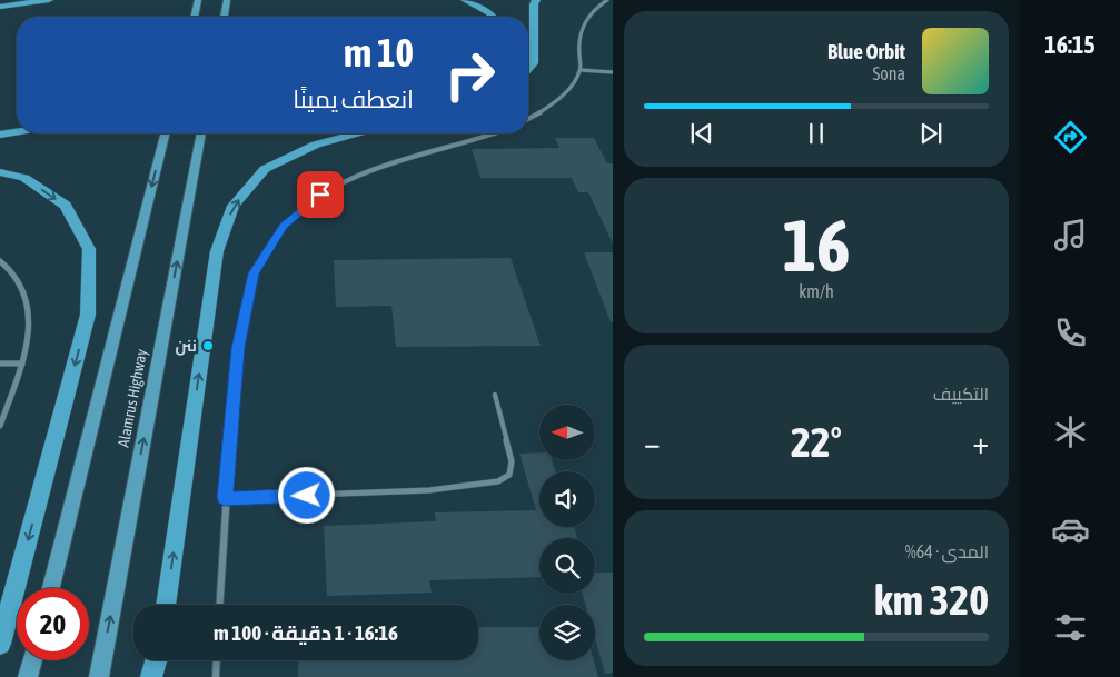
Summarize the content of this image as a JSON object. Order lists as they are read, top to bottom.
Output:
{
  "streets": {
    "main road": ["Alamrus Highway"]
  },
  "places": ["ننن"],
  "north": "left",
  "page": {
    "tabs": "16:15",
    "turn": ["10 m", "انعطف يمينًا"],
    "song": ["Blue Orbit", "Sona"],
    "tile": [
      ["16", "km/h"],
      "التكييف",
      ["المدى · 64%", "320 km"]
    ],
    "heat": ["−", "22°", "+"],
    "limit": "20",
    "trip": "16:16 · 1 دقيقة · 100 m"
  }
}
